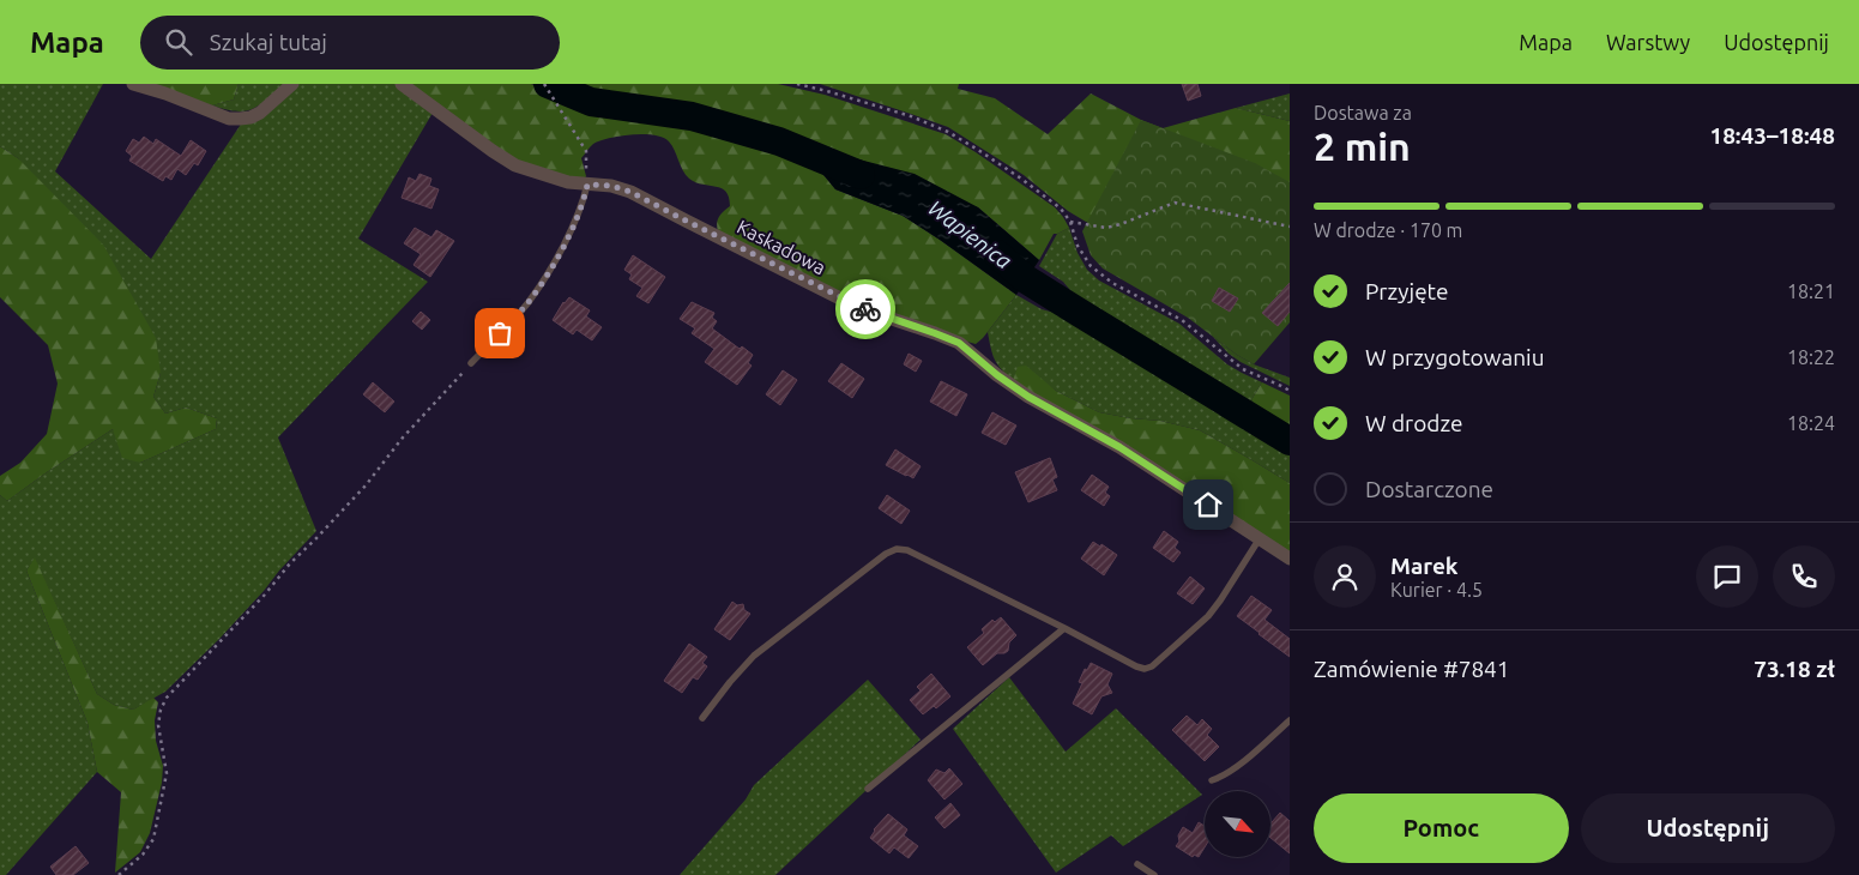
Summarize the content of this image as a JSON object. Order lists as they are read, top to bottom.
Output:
{
  "streets": {
    "street": ["Kaskadowa"]
  },
  "water": ["Wapienica"],
  "north": "bottom right",
  "page": {
    "header": "Mapa",
    "search": "Szukaj tutaj",
    "nav": ["Mapa", "Warstwy", "Udostępnij"],
    "heading": ["2 min", "Dostawa za", "18:43–18:48"],
    "panel": [
      "Marek",
      "Kurier · 4.5",
      "Zamówienie #7841",
      "73.18 zł"
    ],
    "bar": "W drodze · 170 m",
    "list": [
      ["Przyjęte", "18:21"],
      ["W przygotowaniu", "18:22"],
      ["W drodze", "18:24"],
      "Dostarczone"
    ],
    "buttons": ["Pomoc", "Udostępnij"]
  }
}
